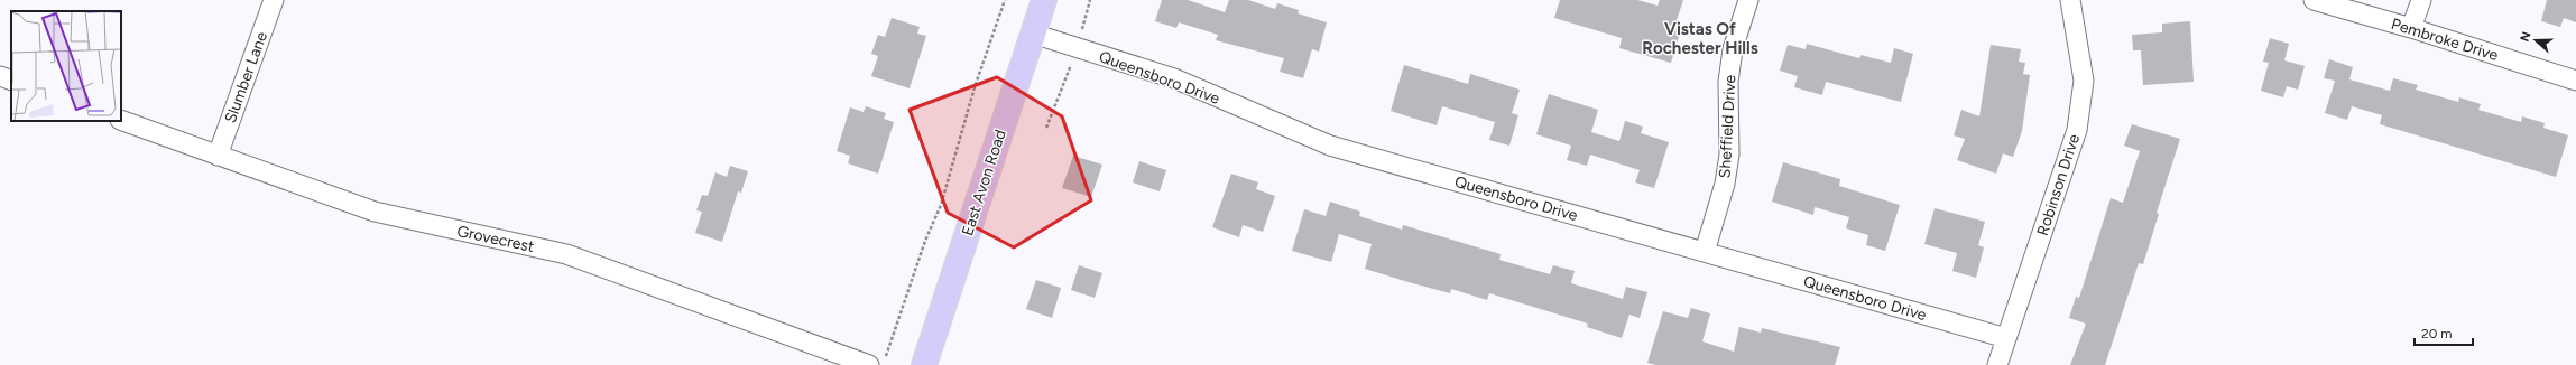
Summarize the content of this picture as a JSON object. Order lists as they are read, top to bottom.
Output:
{
  "streets": {
    "main road": ["East Avon Road"],
    "street": [
      "Pembroke Drive",
      "Slumber Lane",
      "Queensboro Drive",
      "Sheffield Drive",
      "Robinson Drive",
      "Grovecrest"
    ]
  },
  "crossings": [
    ["Slumber Lane", "Grovecrest"],
    ["Queensboro Drive", "Sheffield Drive"],
    ["Queensboro Drive", "East Avon Road"],
    ["Queensboro Drive", "Robinson Drive"]
  ],
  "districts": ["Vistas Of Rochester Hills"],
  "scale_bar": "20 m",
  "north": "left"
}
